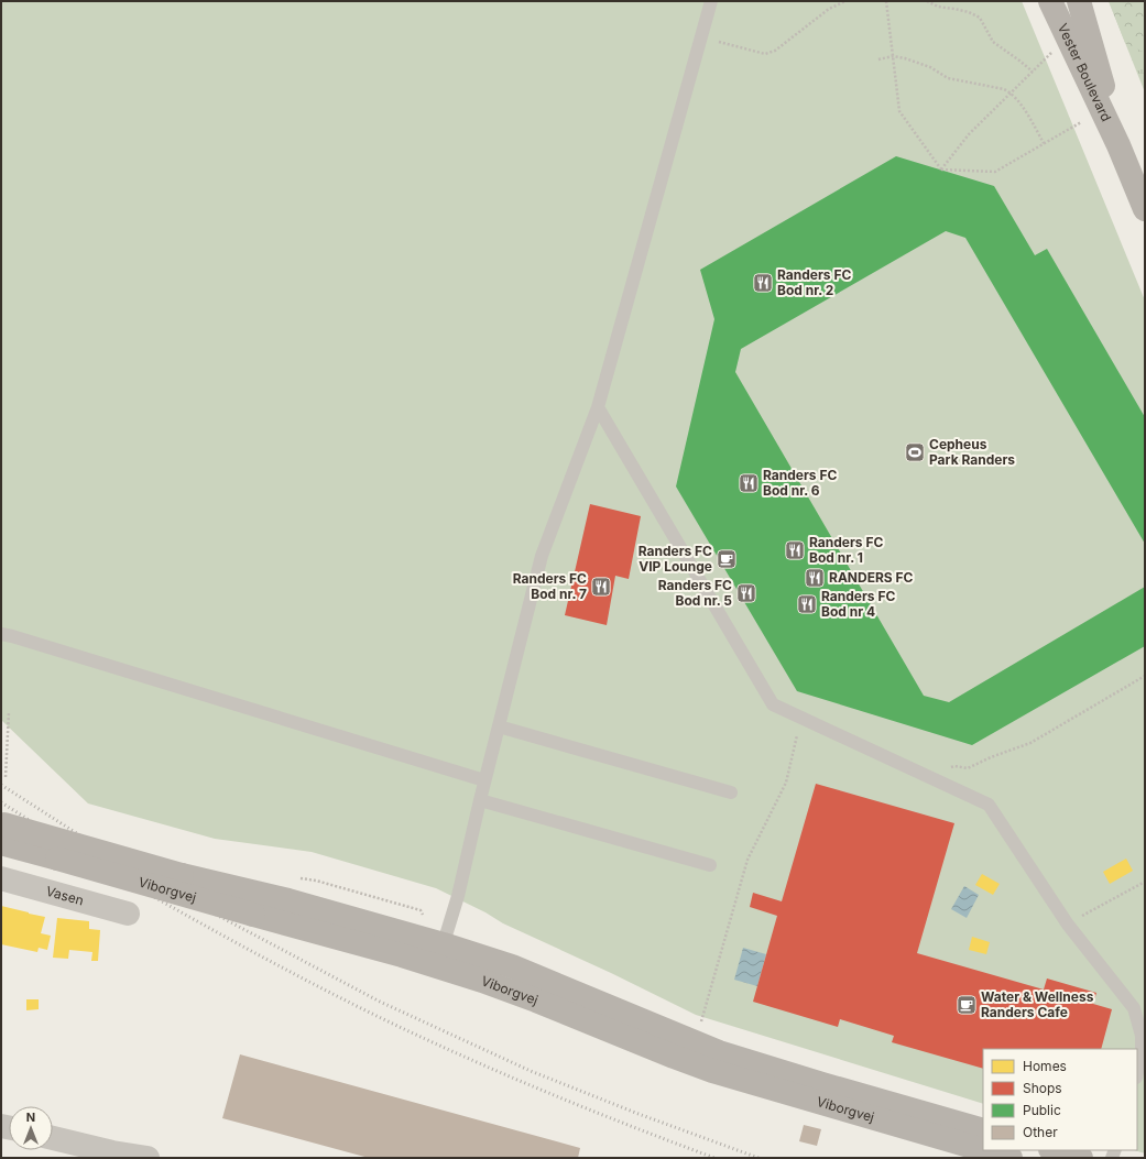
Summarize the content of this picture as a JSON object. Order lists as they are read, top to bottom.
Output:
{
  "streets": {
    "street": ["Vester Boulevard", "Viborgvej", "Vasen"]
  },
  "places": {
    "restaurant": [
      "Randers FC Bod nr. 2",
      "Randers FC Bod nr. 6",
      "Randers FC Bod nr. 1",
      "RANDERS FC",
      "Randers FC Bod nr. 7",
      "Randers FC Bod nr. 5",
      "Randers FC Bod nr 4"
    ],
    "sports": ["Cepheus Park Randers"],
    "cafe": ["Randers FC VIP Lounge", "Water & Wellness Randers Cafe"]
  },
  "legend": [
    "Homes",
    "Shops",
    "Public",
    "Other"
  ],
  "north": "top"
}
